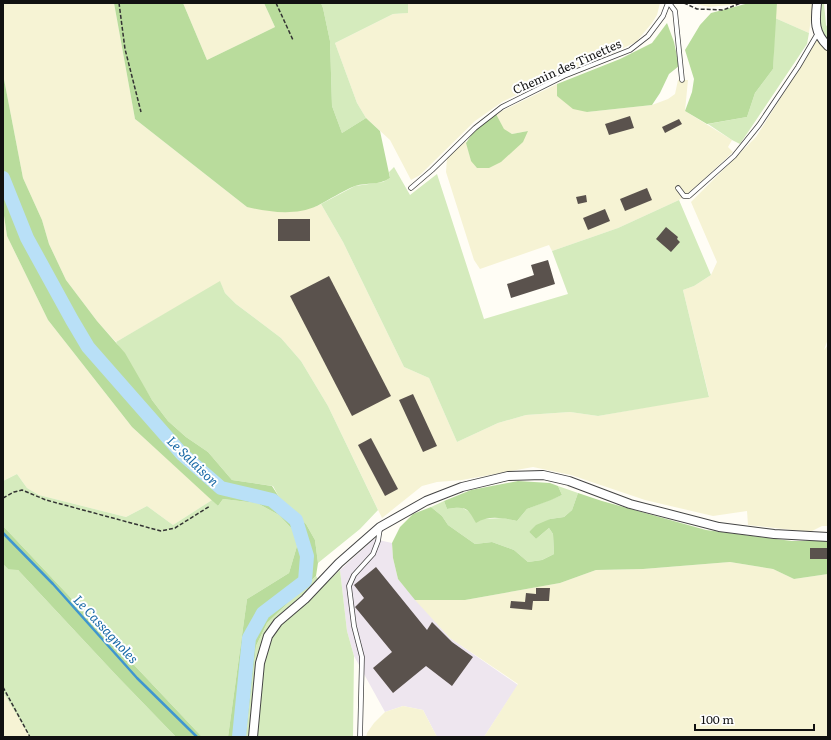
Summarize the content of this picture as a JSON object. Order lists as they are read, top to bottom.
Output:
{
  "streets": {
    "lane": ["Chemin des Tinettes"]
  },
  "water": ["Le Salaison", "Le Cassagnoles"],
  "scale_bar": "100 m"
}
